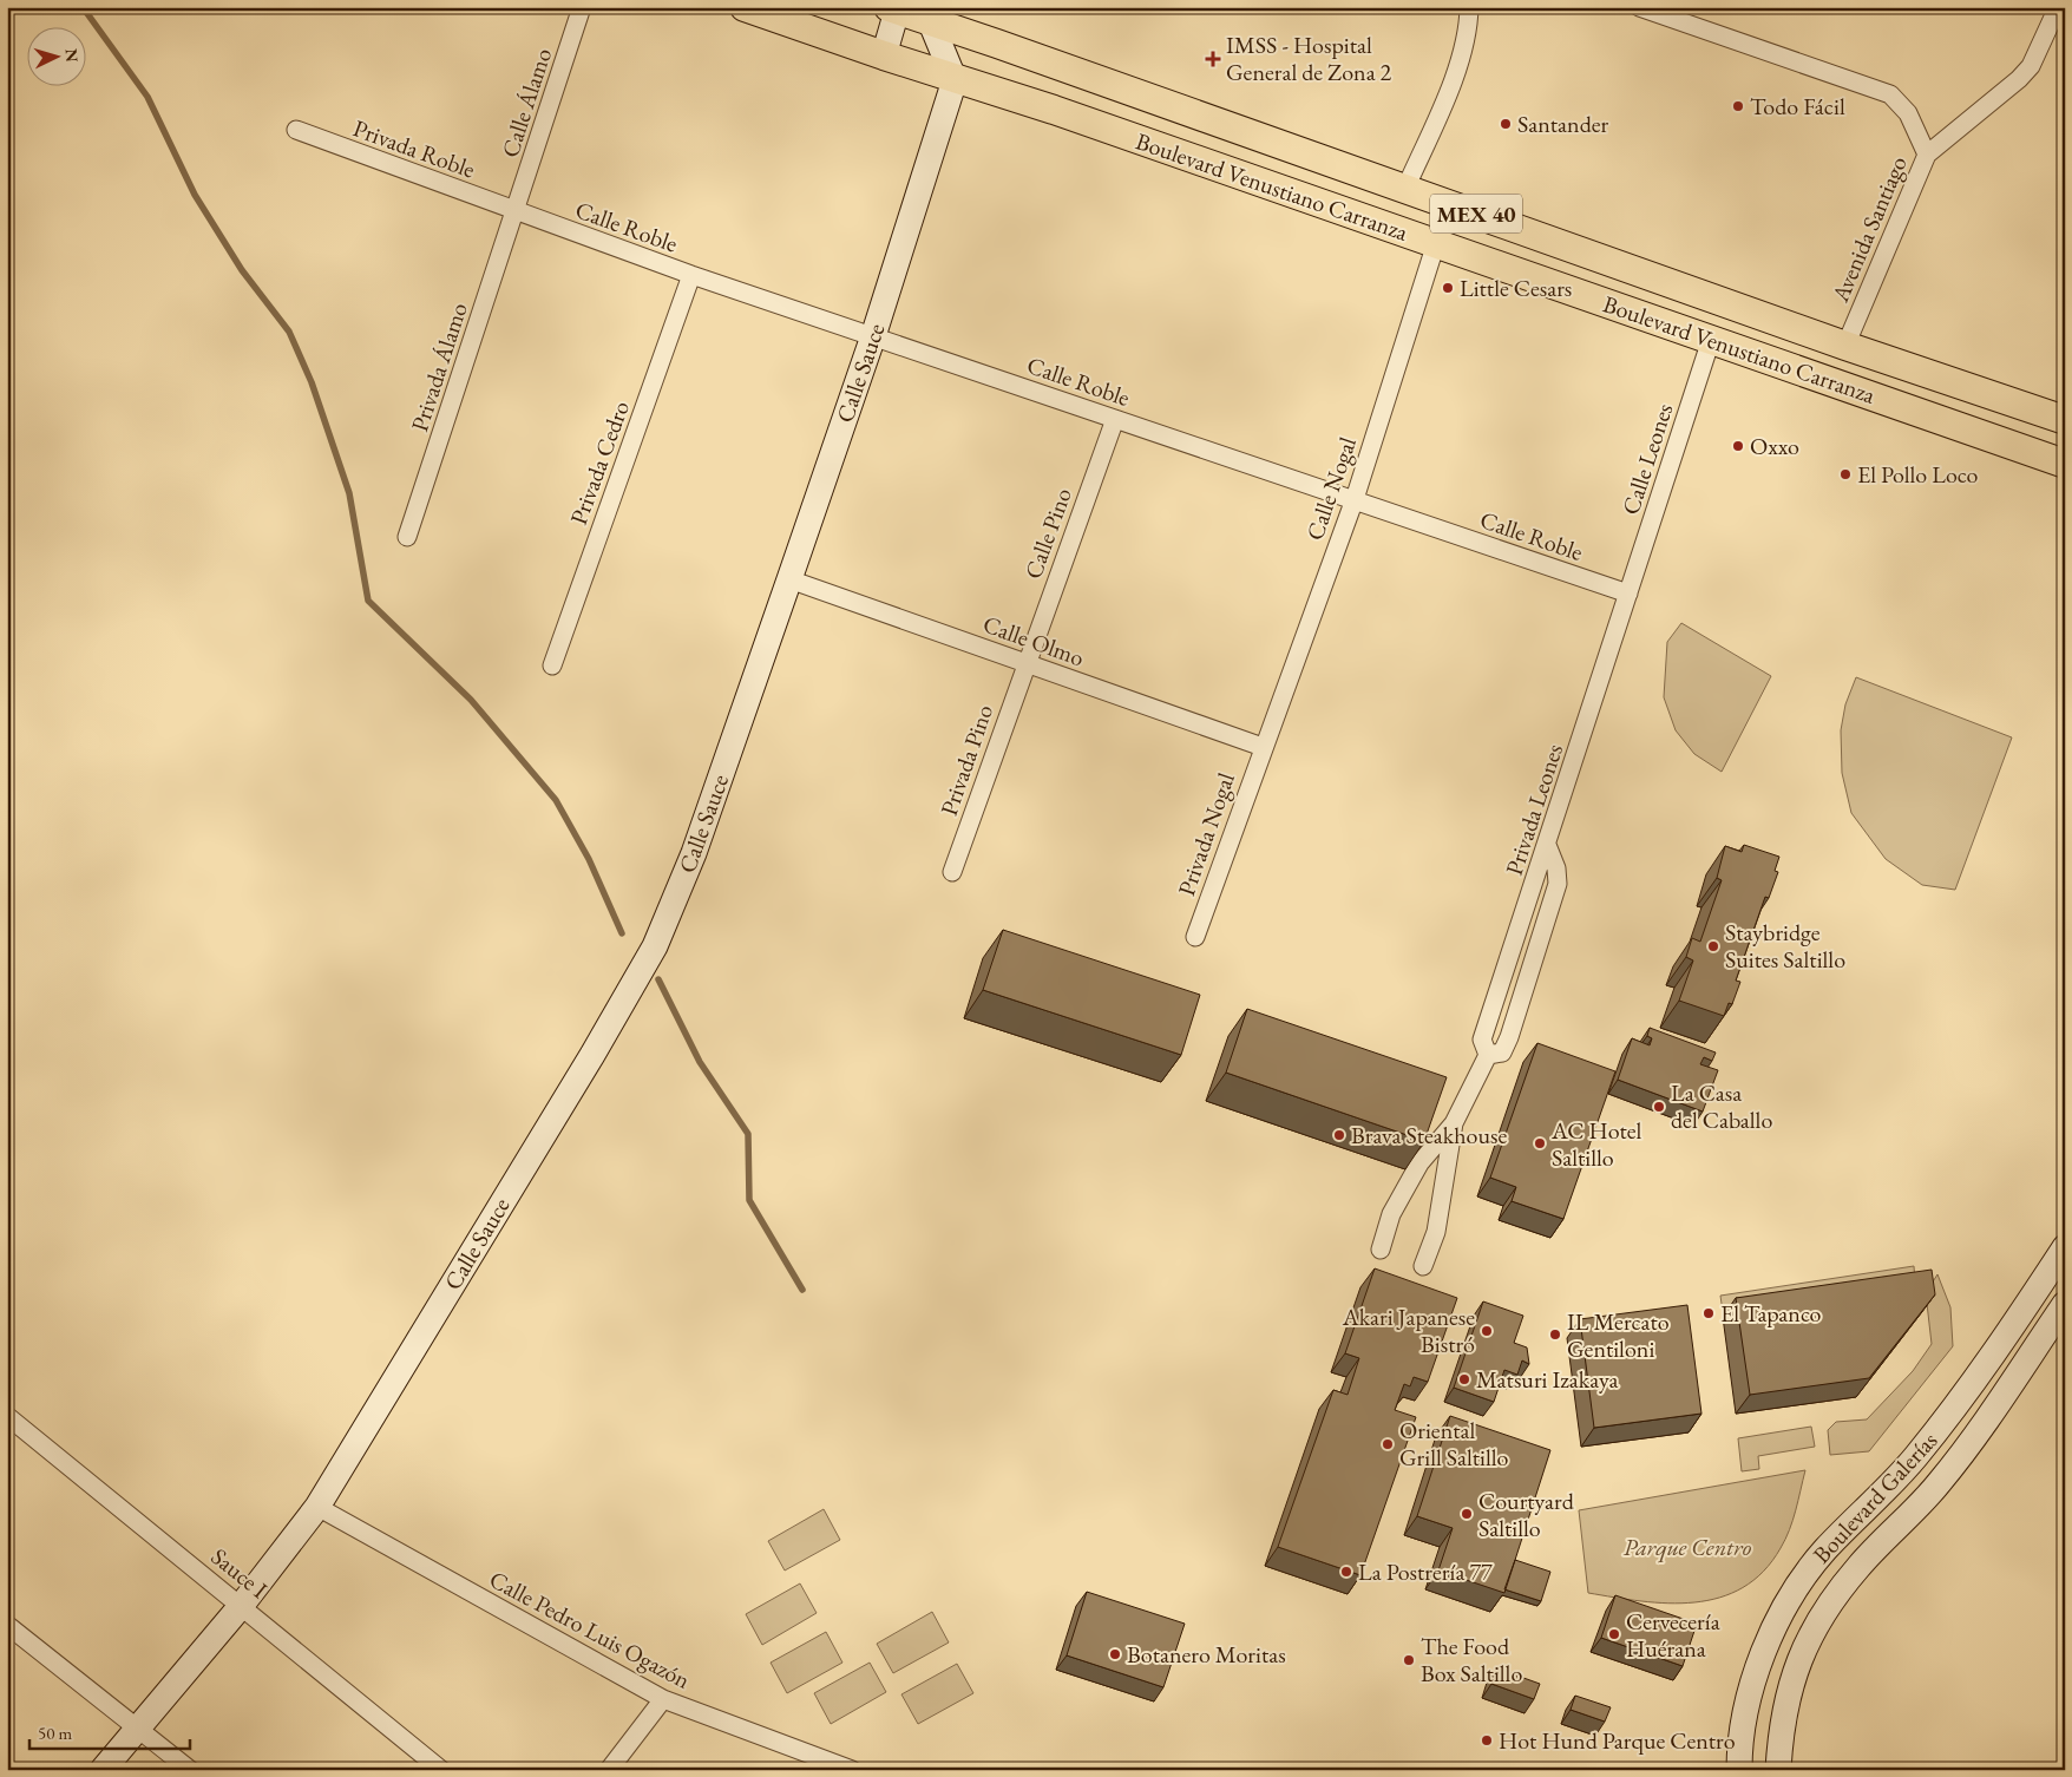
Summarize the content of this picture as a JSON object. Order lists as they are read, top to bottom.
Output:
{
  "streets": {
    "main road": ["Boulevard Venustiano Carranza", "MEX 40"],
    "street": [
      "Calle Álamo",
      "Privada Roble",
      "Calle Roble",
      "Avenida Santiago",
      "Privada Álamo",
      "Calle Sauce",
      "Calle Leones",
      "Privada Cedro",
      "Calle Nogal",
      "Calle Pino",
      "Calle Olmo",
      "Privada Pino",
      "Privada Leones",
      "Privada Nogal",
      "Boulevard Galerías",
      "Sauce I",
      "Calle Pedro Luis Ogazón"
    ]
  },
  "crossings": [
    ["Calle Álamo", "Privada Roble"],
    ["Calle Álamo", "Calle Roble"],
    ["Calle Álamo", "Privada Álamo"],
    ["Privada Roble", "Calle Roble"],
    ["Privada Roble", "Privada Álamo"],
    ["Boulevard Venustiano Carranza", "Avenida Santiago"],
    ["Boulevard Venustiano Carranza", "Calle Sauce"],
    ["Boulevard Venustiano Carranza", "Calle Leones"],
    ["Boulevard Venustiano Carranza", "Calle Nogal"],
    ["Calle Roble", "Privada Álamo"],
    ["Calle Roble", "Calle Sauce"],
    ["Calle Roble", "Calle Leones"],
    ["Calle Roble", "Privada Cedro"],
    ["Calle Roble", "Calle Nogal"],
    ["Calle Roble", "Calle Pino"],
    ["Calle Roble", "Privada Leones"],
    ["Calle Sauce", "Calle Olmo"],
    ["Calle Sauce", "Sauce I"],
    ["Calle Sauce", "Calle Pedro Luis Ogazón"],
    ["Calle Leones", "Privada Leones"],
    ["Calle Nogal", "Calle Olmo"],
    ["Calle Nogal", "Privada Nogal"],
    ["Calle Pino", "Calle Olmo"],
    ["Calle Pino", "Privada Pino"],
    ["Calle Olmo", "Privada Pino"],
    ["Calle Olmo", "Privada Nogal"]
  ],
  "parks": ["Parque Centro"],
  "places": {
    "health": ["IMSS - Hospital General de Zona 2"],
    "other": [
      "Todo Fácil",
      "Santander",
      "Little Cesars",
      "Oxxo",
      "El Pollo Loco",
      "Staybridge Suites Saltillo",
      "La Casa del Caballo",
      "Brava Steakhouse",
      "AC Hotel Saltillo",
      "El Tapanco",
      "Akari Japanese Bistró",
      "IL Mercato Gentiloni",
      "Matsuri Izakaya",
      "Oriental Grill Saltillo",
      "Courtyard Saltillo",
      "La Postrería 77",
      "Cervecería Huérana",
      "Botanero Moritas",
      "The Food Box Saltillo",
      "Hot Hund Parque Centro"
    ]
  },
  "scale_bar": "50 m",
  "north": "right"
}
